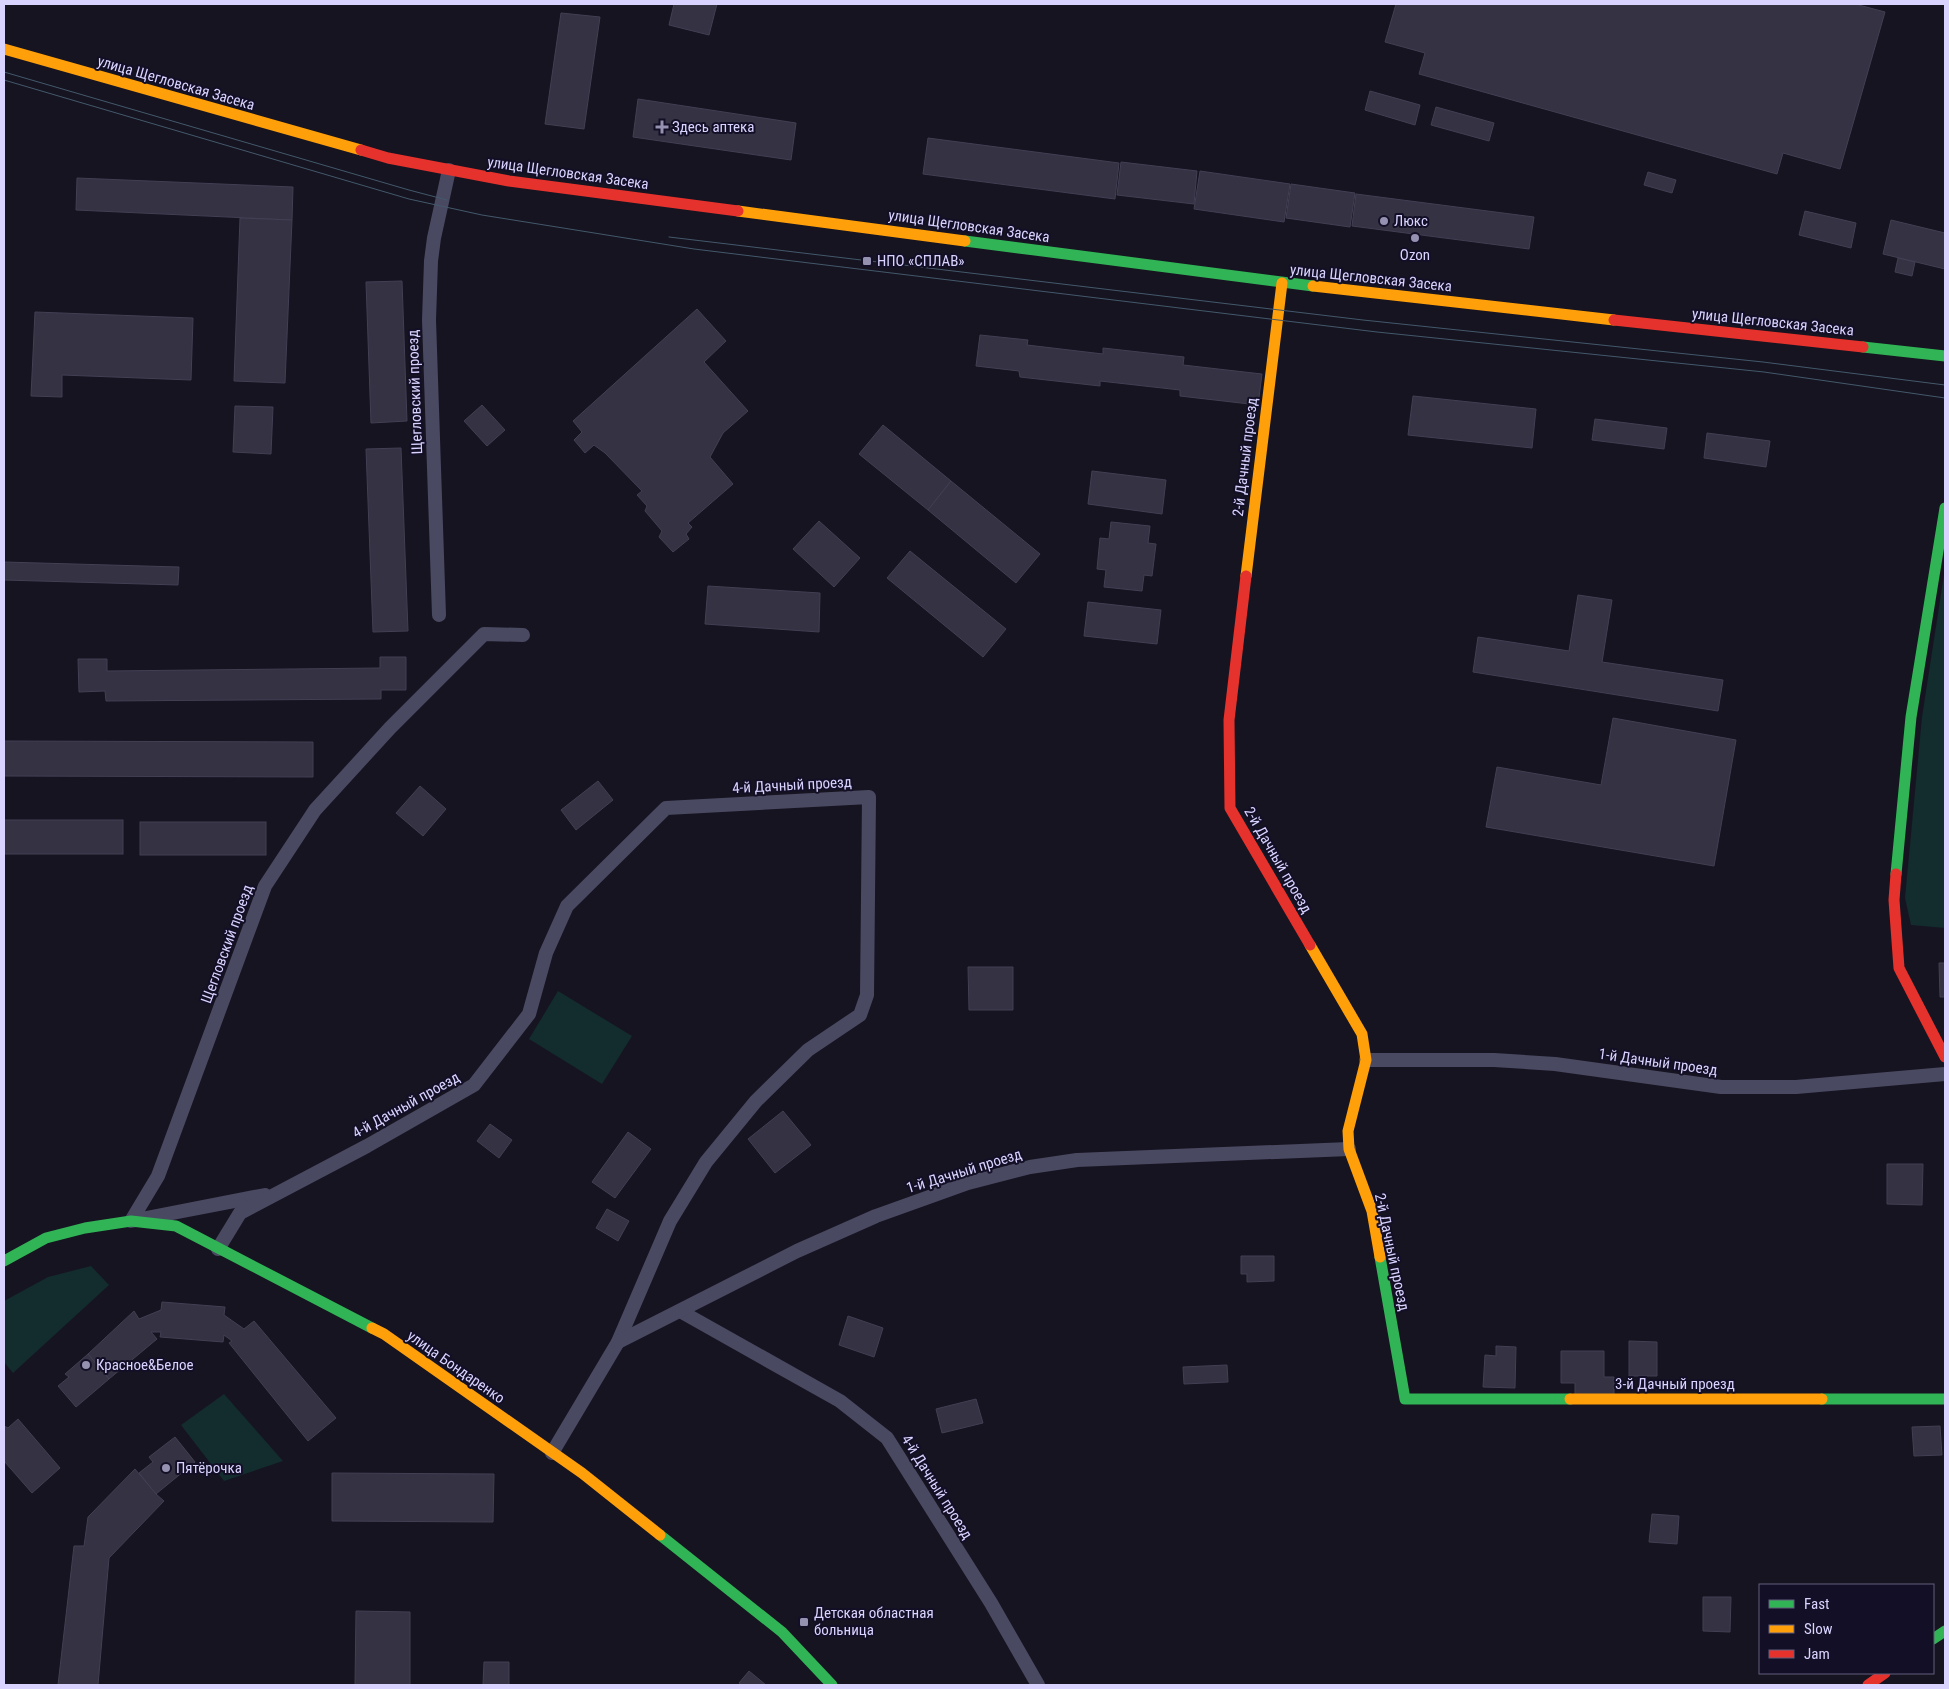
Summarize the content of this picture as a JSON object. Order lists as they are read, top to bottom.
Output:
{
  "streets": {
    "street": [
      "улица Щегловская Засека",
      "Щегловский проезд",
      "2-й Дачный проезд",
      "4-й Дачный проезд",
      "1-й Дачный проезд",
      "улица Бондаренко",
      "3-й Дачный проезд"
    ]
  },
  "crossings": [
    ["улица Щегловская Засека", "Щегловский проезд"],
    ["улица Щегловская Засека", "2-й Дачный проезд"],
    ["Щегловский проезд", "улица Бондаренко"],
    ["2-й Дачный проезд", "1-й Дачный проезд"],
    ["2-й Дачный проезд", "3-й Дачный проезд"],
    ["4-й Дачный проезд", "1-й Дачный проезд"],
    ["4-й Дачный проезд", "улица Бондаренко"]
  ],
  "places": {
    "health": ["Здесь аптека"],
    "other": [
      "Люкс",
      "Ozon",
      "Красное&Белое",
      "Пятёрочка"
    ],
    "transit": ["НПО «СПЛАВ»", "Детская областная больница"]
  },
  "legend": ["Fast", "Slow", "Jam"]
}
